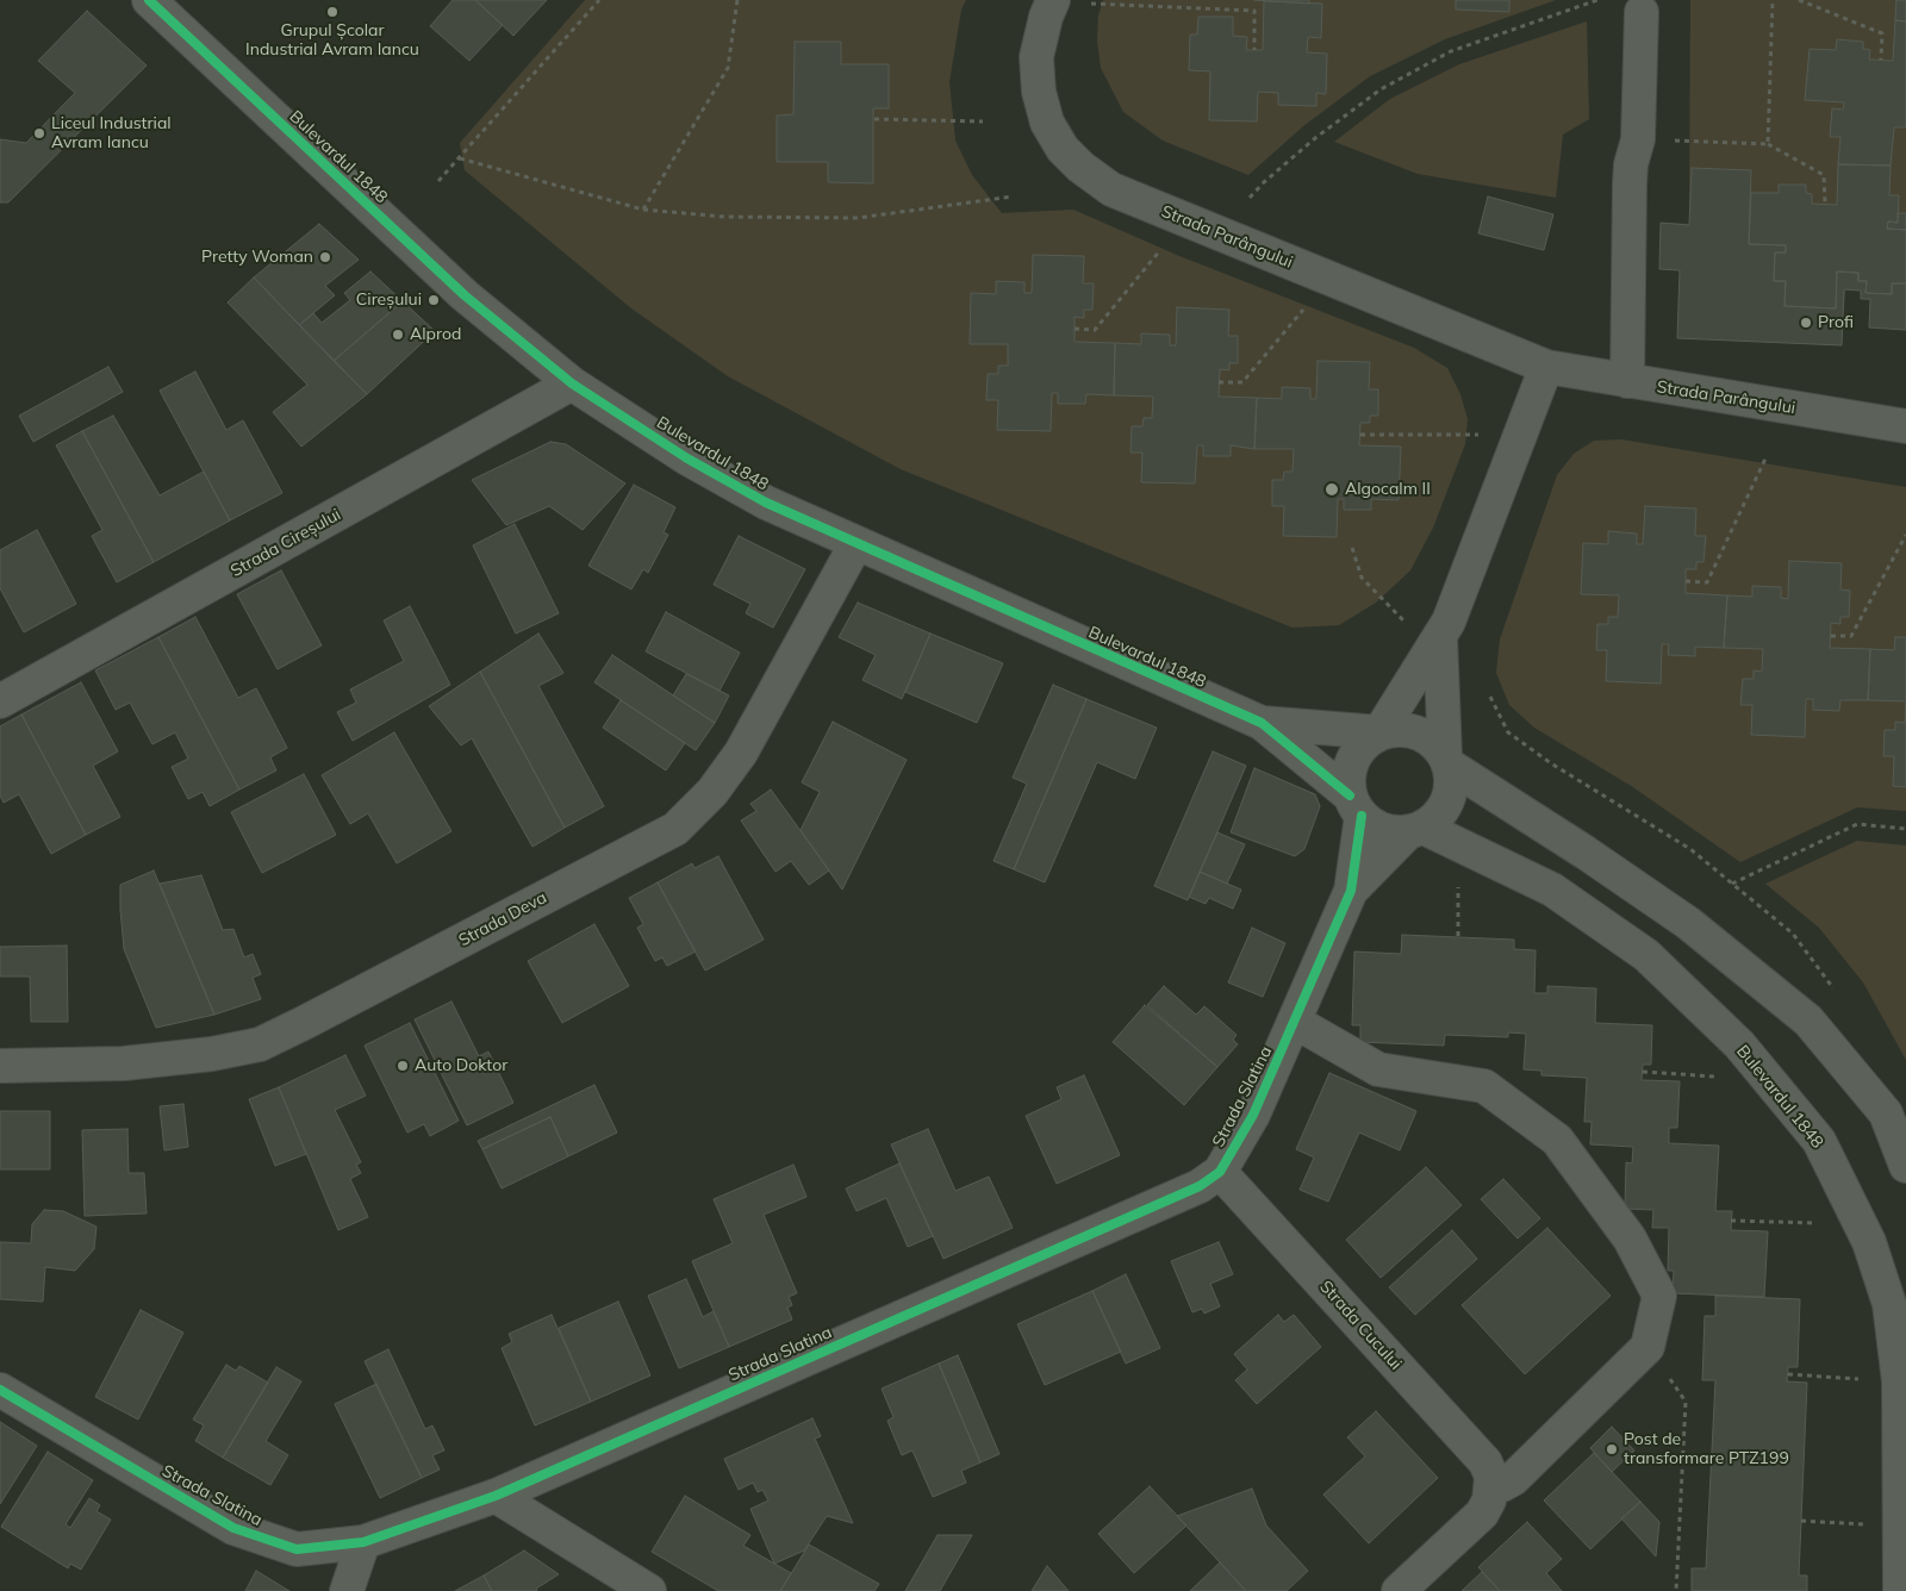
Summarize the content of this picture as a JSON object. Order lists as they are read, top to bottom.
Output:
{
  "streets": {
    "street": [
      "Bulevardul 1848",
      "Strada Parângului",
      "Strada Cireșului",
      "Strada Deva",
      "Strada Slatina",
      "Strada Cucului"
    ]
  },
  "crossings": [
    ["Bulevardul 1848", "Strada Cireșului"],
    ["Bulevardul 1848", "Strada Deva"],
    ["Bulevardul 1848", "Strada Slatina"],
    ["Strada Slatina", "Strada Cucului"]
  ],
  "places": [
    "Grupul Școlar Industrial Avram Iancu",
    "Liceul Industrial Avram Iancu",
    "Pretty Woman",
    "Cireșului",
    "Profi",
    "Alprod",
    "Algocalm II",
    "Auto Doktor",
    "Post de transformare PTZ199"
  ]
}
